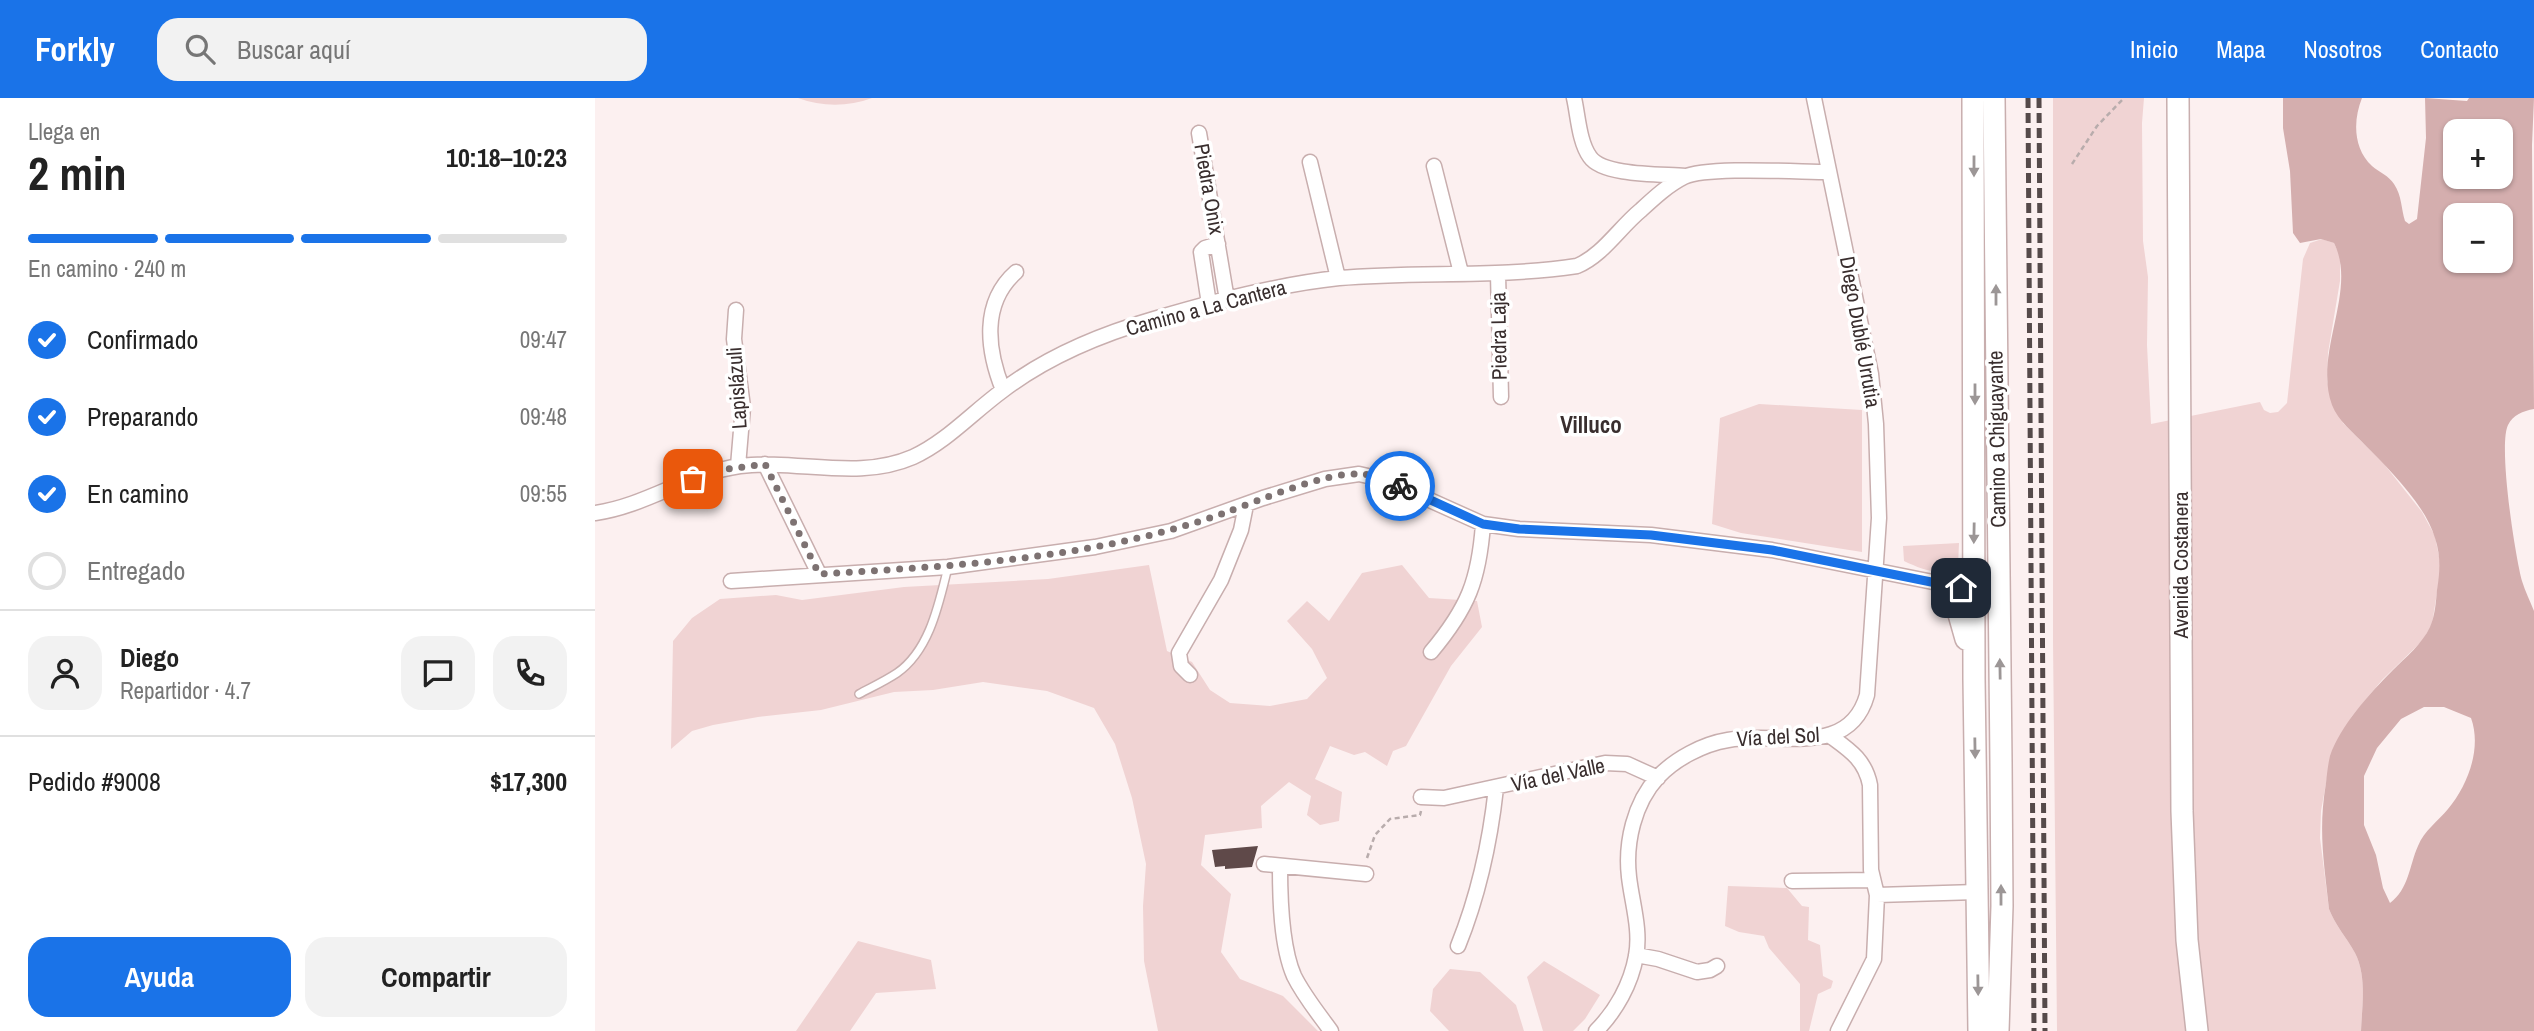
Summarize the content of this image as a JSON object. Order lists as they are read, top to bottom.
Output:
{
  "streets": {
    "main road": ["Camino a Chiguayante", "Avenida Costanera"],
    "street": [
      "Piedra Onix",
      "Camino a La Cantera",
      "Diego Dublé Urrutia",
      "Piedra Laja",
      "Lapislázuli",
      "Vía del Sol",
      "Vía del Valle"
    ]
  },
  "crossings": [
    ["Piedra Onix", "Camino a La Cantera"],
    ["Camino a La Cantera", "Diego Dublé Urrutia"],
    ["Camino a La Cantera", "Piedra Laja"],
    ["Camino a La Cantera", "Lapislázuli"],
    ["Diego Dublé Urrutia", "Vía del Sol"],
    ["Vía del Sol", "Vía del Valle"]
  ],
  "districts": ["Villuco"],
  "page": {
    "header": "Forkly",
    "search": "Buscar aquí",
    "nav": [
      "Inicio",
      "Mapa",
      "Nosotros",
      "Contacto"
    ],
    "heading": ["2 min", "Llega en", "10:18–10:23"],
    "panel": [
      "Diego",
      "Repartidor · 4.7",
      "Pedido #9008",
      "$17,300"
    ],
    "map_buttons": ["+", "−"],
    "bar": "En camino · 240 m",
    "list": [
      ["Confirmado", "09:47"],
      ["Preparando", "09:48"],
      ["En camino", "09:55"],
      "Entregado"
    ],
    "buttons": ["Ayuda", "Compartir"]
  }
}
